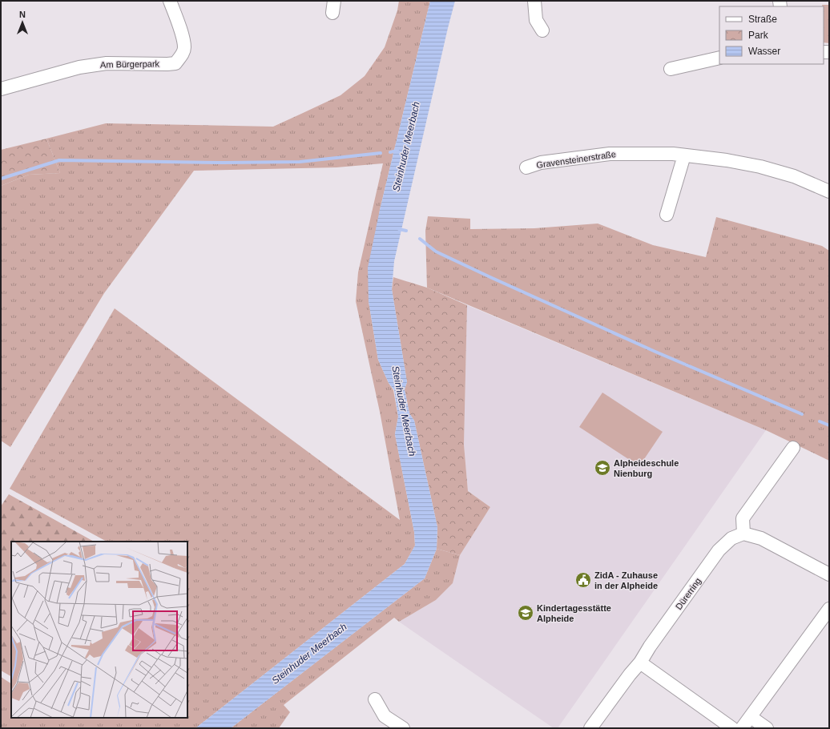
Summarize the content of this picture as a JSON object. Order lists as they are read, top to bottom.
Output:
{
  "streets": {
    "street": ["Am Bürgerpark", "Gravensteinerstraße", "Dürerring"]
  },
  "water": ["Steinhuder Meerbach"],
  "places": {
    "school or university": ["Alpheideschule Nienburg", "Kindertagesstätte Alpheide"],
    "public building": ["ZidA - Zuhause in der Alpheide"]
  },
  "legend": ["Straße", "Park", "Wasser"],
  "north": "top"
}
